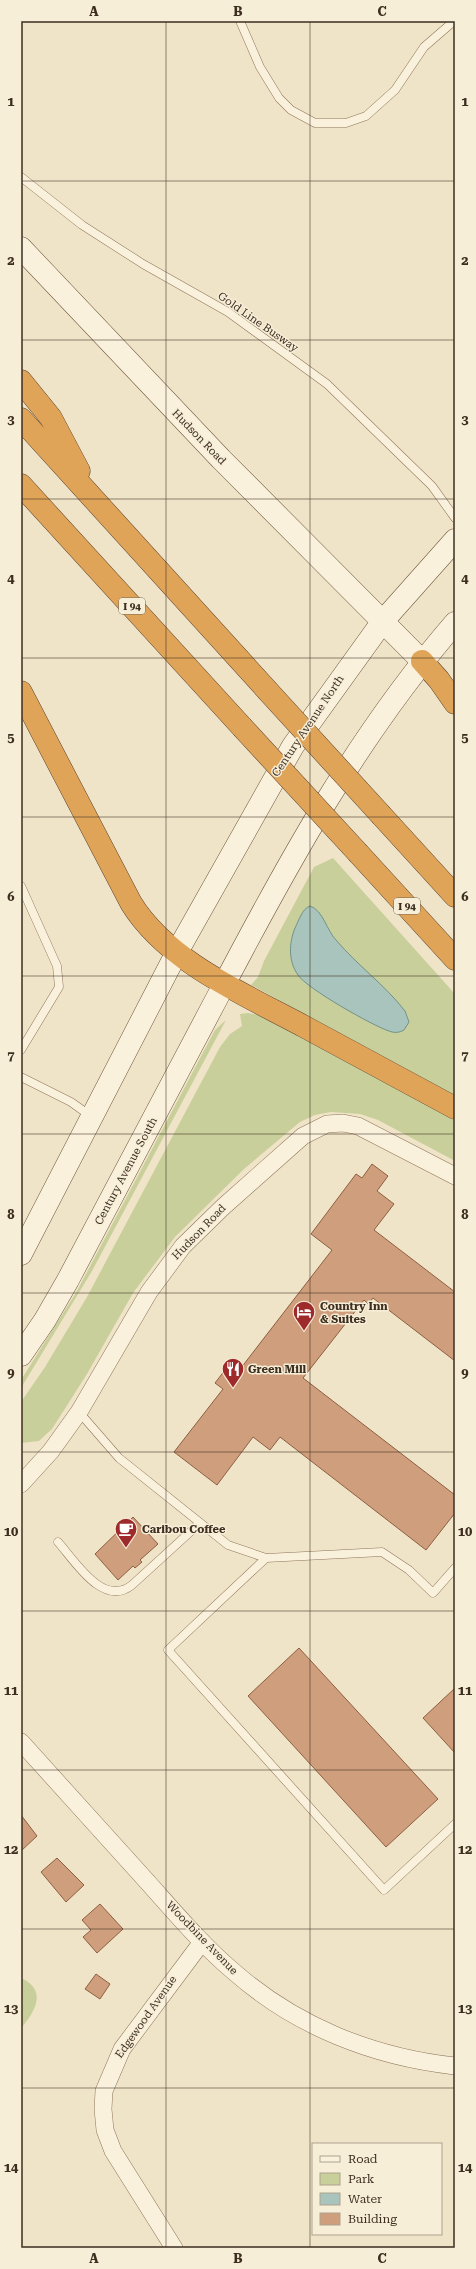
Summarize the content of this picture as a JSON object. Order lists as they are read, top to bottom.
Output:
{
  "streets": {
    "highway": ["I 94"],
    "main road": ["Hudson Road", "Century Avenue North", "Century Avenue South"],
    "street": ["Woodbine Avenue", "Edgewood Avenue"],
    "lane": ["Gold Line Busway"]
  },
  "crossings": [
    ["Hudson Road", "Century Avenue North"],
    ["Woodbine Avenue", "Edgewood Avenue"]
  ],
  "places": {
    "hotel": ["Country Inn & Suites"],
    "restaurant": ["Green Mill"],
    "cafe": ["Caribou Coffee"]
  },
  "legend": [
    "Road",
    "Park",
    "Water",
    "Building"
  ],
  "grid": {
    "columns": ["A", "B", "C"],
    "rows": [
      "1",
      "2",
      "3",
      "4",
      "5",
      "6",
      "7",
      "8",
      "9",
      "10",
      "11",
      "12",
      "13",
      "14"
    ]
  }
}
